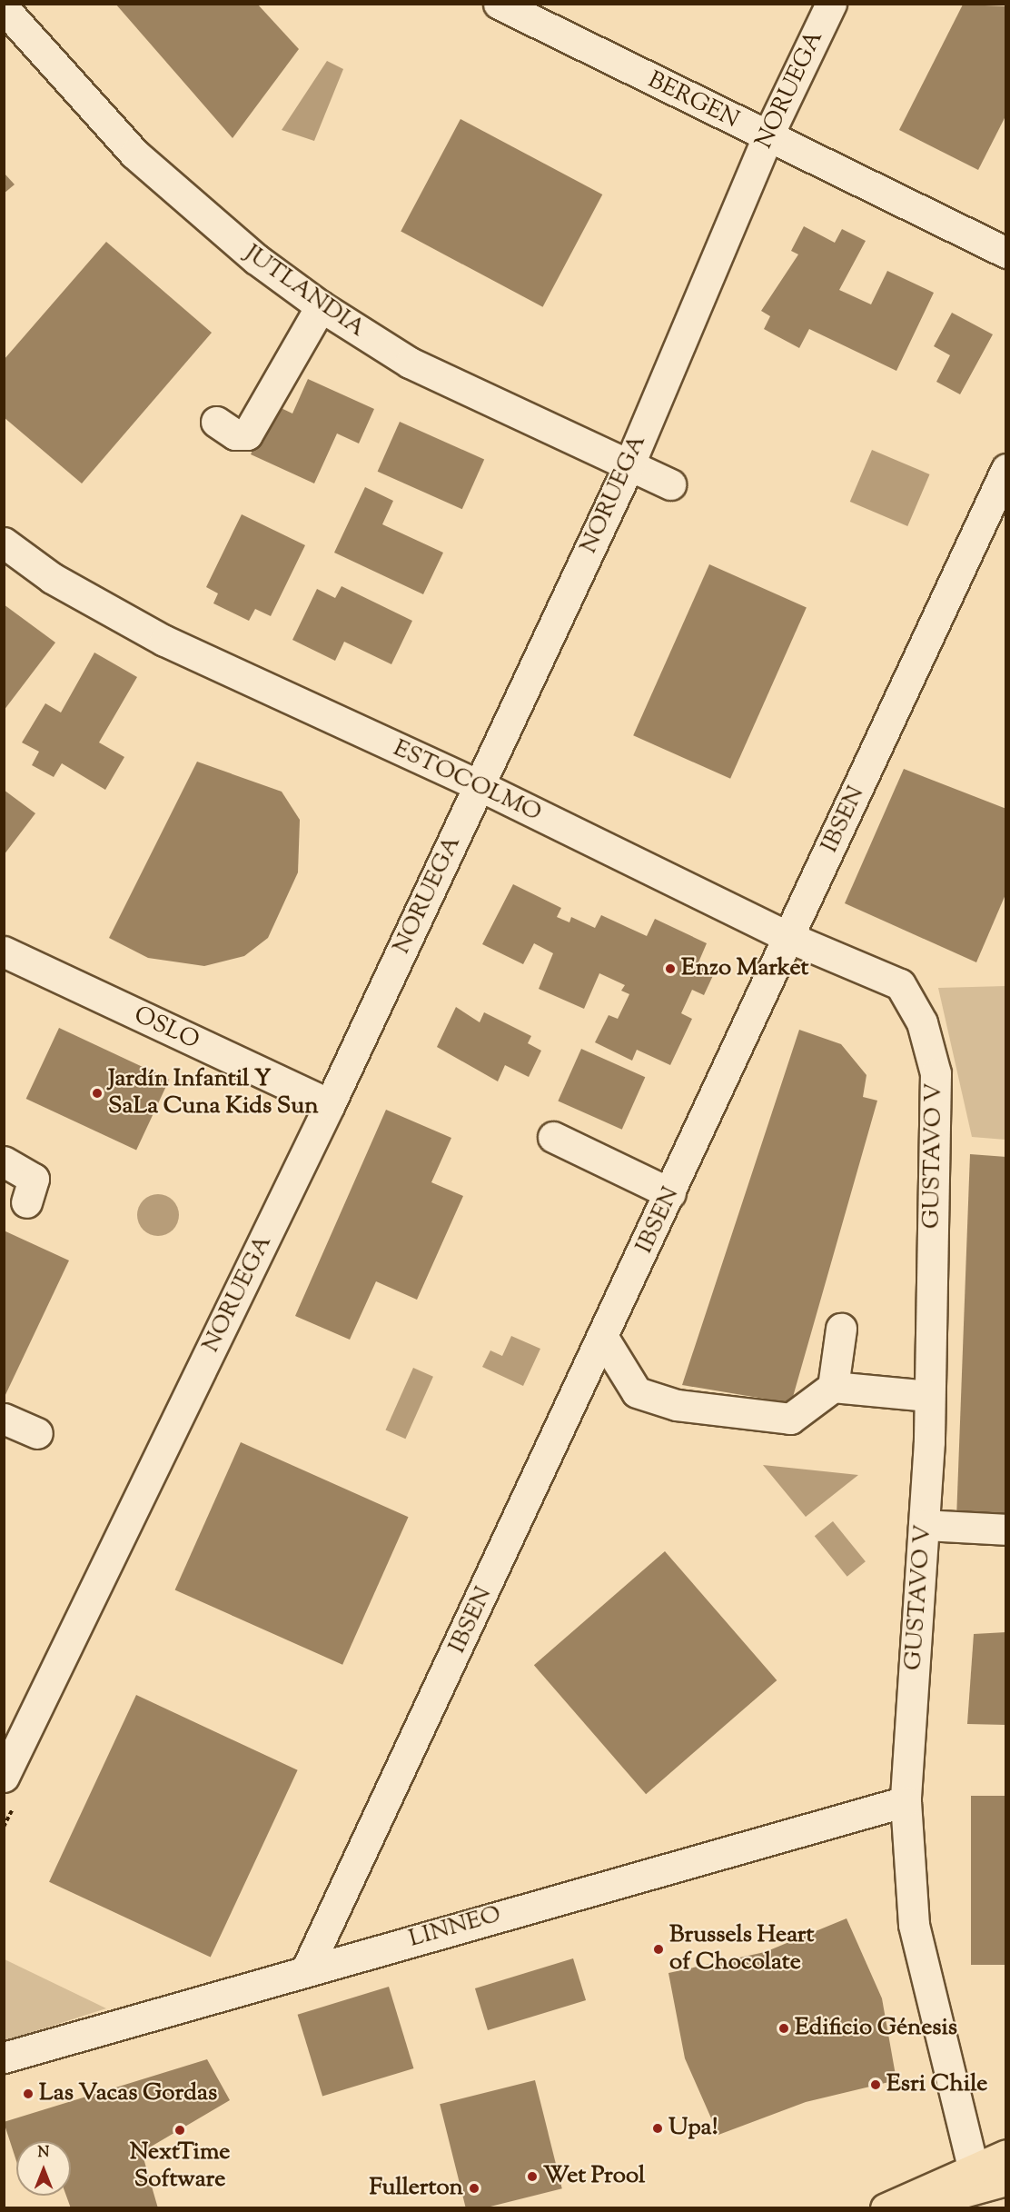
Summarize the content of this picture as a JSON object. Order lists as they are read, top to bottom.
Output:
{
  "streets": {
    "street": [
      "NORUEGA",
      "BERGEN",
      "JUTLANDIA",
      "ESTOCOLMO",
      "IBSEN",
      "OSLO",
      "GUSTAVO V",
      "LINNEO"
    ]
  },
  "crossings": [
    ["NORUEGA", "BERGEN"],
    ["NORUEGA", "JUTLANDIA"],
    ["NORUEGA", "ESTOCOLMO"],
    ["NORUEGA", "OSLO"],
    ["ESTOCOLMO", "IBSEN"],
    ["ESTOCOLMO", "GUSTAVO V"],
    ["IBSEN", "LINNEO"],
    ["GUSTAVO V", "LINNEO"]
  ],
  "places": [
    "Enzo Market",
    "Jardín Infantil Y SaLa Cuna Kids Sun",
    "Brussels Heart of Chocolate",
    "Edificio Génesis",
    "Esri Chile",
    "Las Vacas Gordas",
    "Upa!",
    "NextTime Software",
    "Wet Prool",
    "Fullerton"
  ],
  "north": "top"
}
